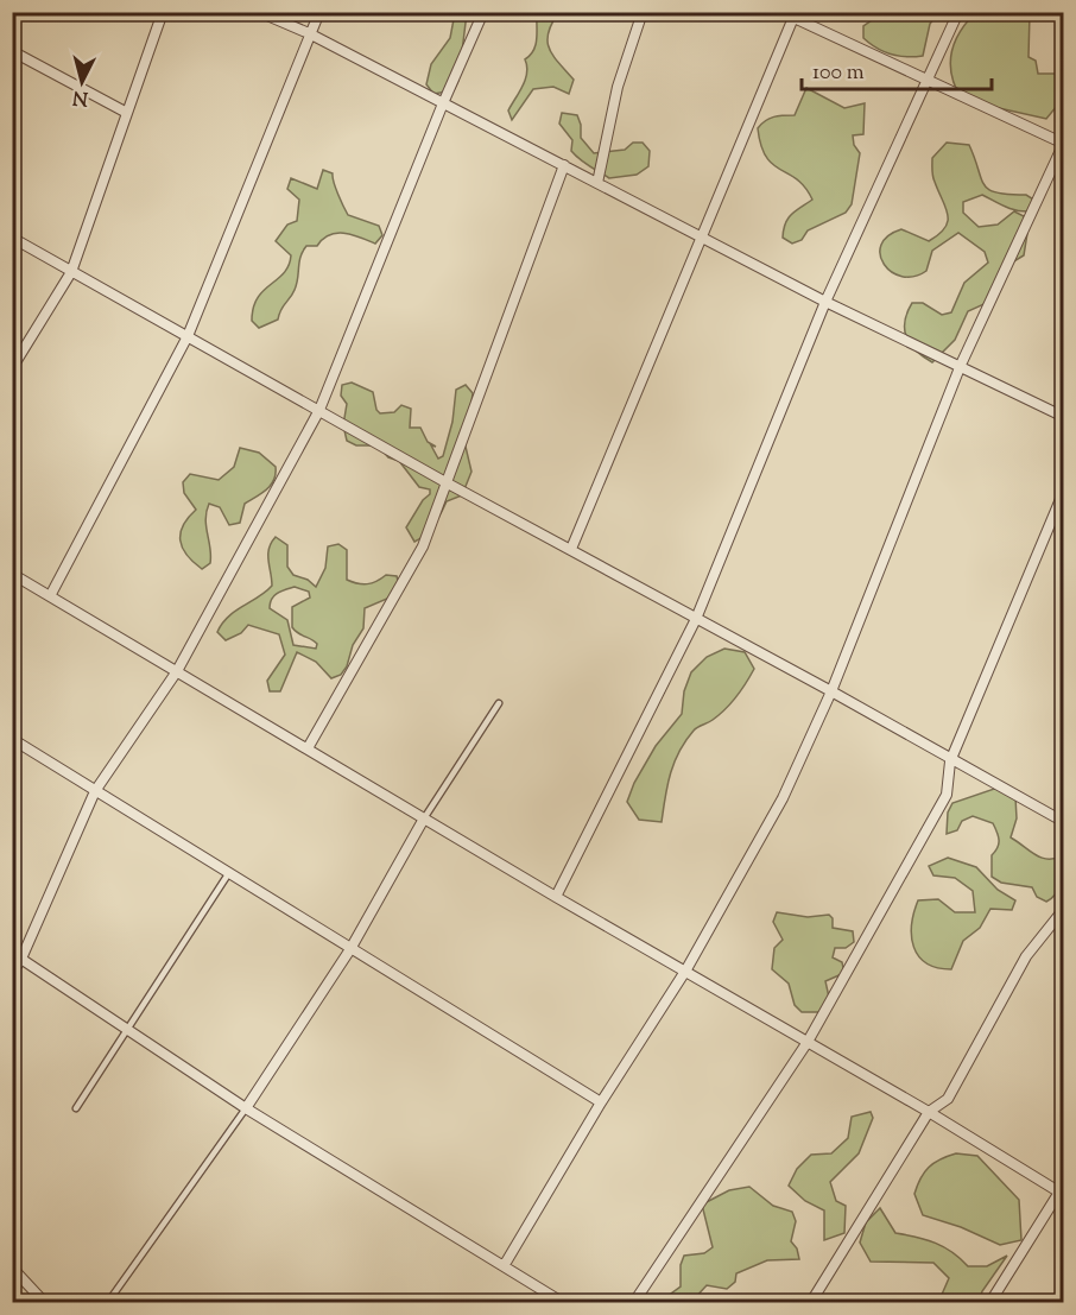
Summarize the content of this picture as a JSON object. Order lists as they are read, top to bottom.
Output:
{
  "scale_bar": "100 m",
  "north": "bottom"
}
